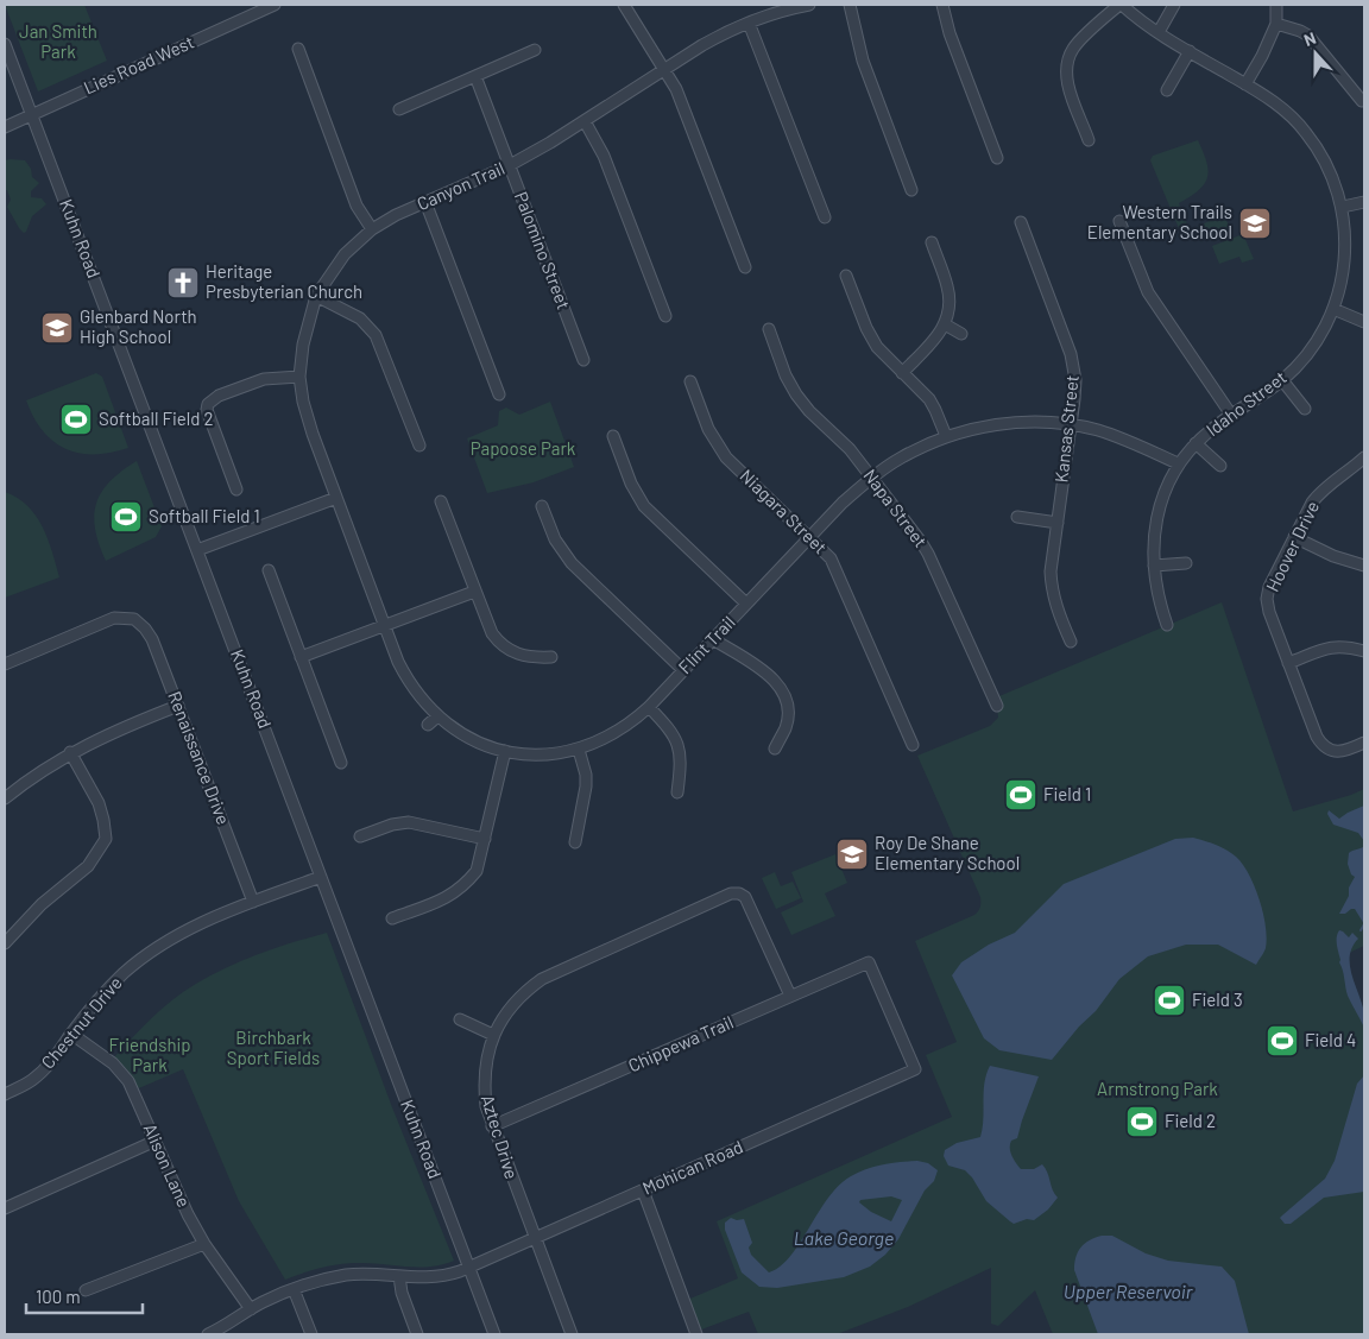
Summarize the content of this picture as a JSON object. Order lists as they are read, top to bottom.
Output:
{
  "streets": {
    "street": [
      "Lies Road West",
      "Canyon Trail",
      "Kuhn Road",
      "Palomino Street",
      "Idaho Street",
      "Kansas Street",
      "Napa Street",
      "Niagara Street",
      "Hoover Drive",
      "Flint Trail",
      "Renaissance Drive",
      "Chestnut Drive",
      "Chippewa Trail",
      "Aztec Drive",
      "Alison Lane",
      "Mohican Road"
    ]
  },
  "crossings": [
    ["Lies Road West", "Kuhn Road"],
    ["Canyon Trail", "Palomino Street"],
    ["Canyon Trail", "Flint Trail"],
    ["Kuhn Road", "Chestnut Drive"],
    ["Kuhn Road", "Mohican Road"],
    ["Idaho Street", "Flint Trail"],
    ["Kansas Street", "Flint Trail"],
    ["Napa Street", "Flint Trail"],
    ["Niagara Street", "Flint Trail"],
    ["Renaissance Drive", "Chestnut Drive"],
    ["Chestnut Drive", "Alison Lane"],
    ["Chippewa Trail", "Aztec Drive"],
    ["Chippewa Trail", "Mohican Road"],
    ["Aztec Drive", "Mohican Road"],
    ["Alison Lane", "Mohican Road"]
  ],
  "water": ["Lake George", "Upper Reservoir"],
  "parks": [
    "Jan Smith Park",
    "Papoose Park",
    "Birchbark Sport Fields",
    "Friendship Park",
    "Armstrong Park"
  ],
  "places": {
    "school or university": ["Western Trails Elementary School", "Glenbard North High School", "Roy De Shane Elementary School"],
    "church": ["Heritage Presbyterian Church"],
    "sports": [
      "Softball Field 2",
      "Softball Field 1",
      "Field 1",
      "Field 3",
      "Field 4",
      "Field 2"
    ]
  },
  "scale_bar": "100 m",
  "north": "top"
}
